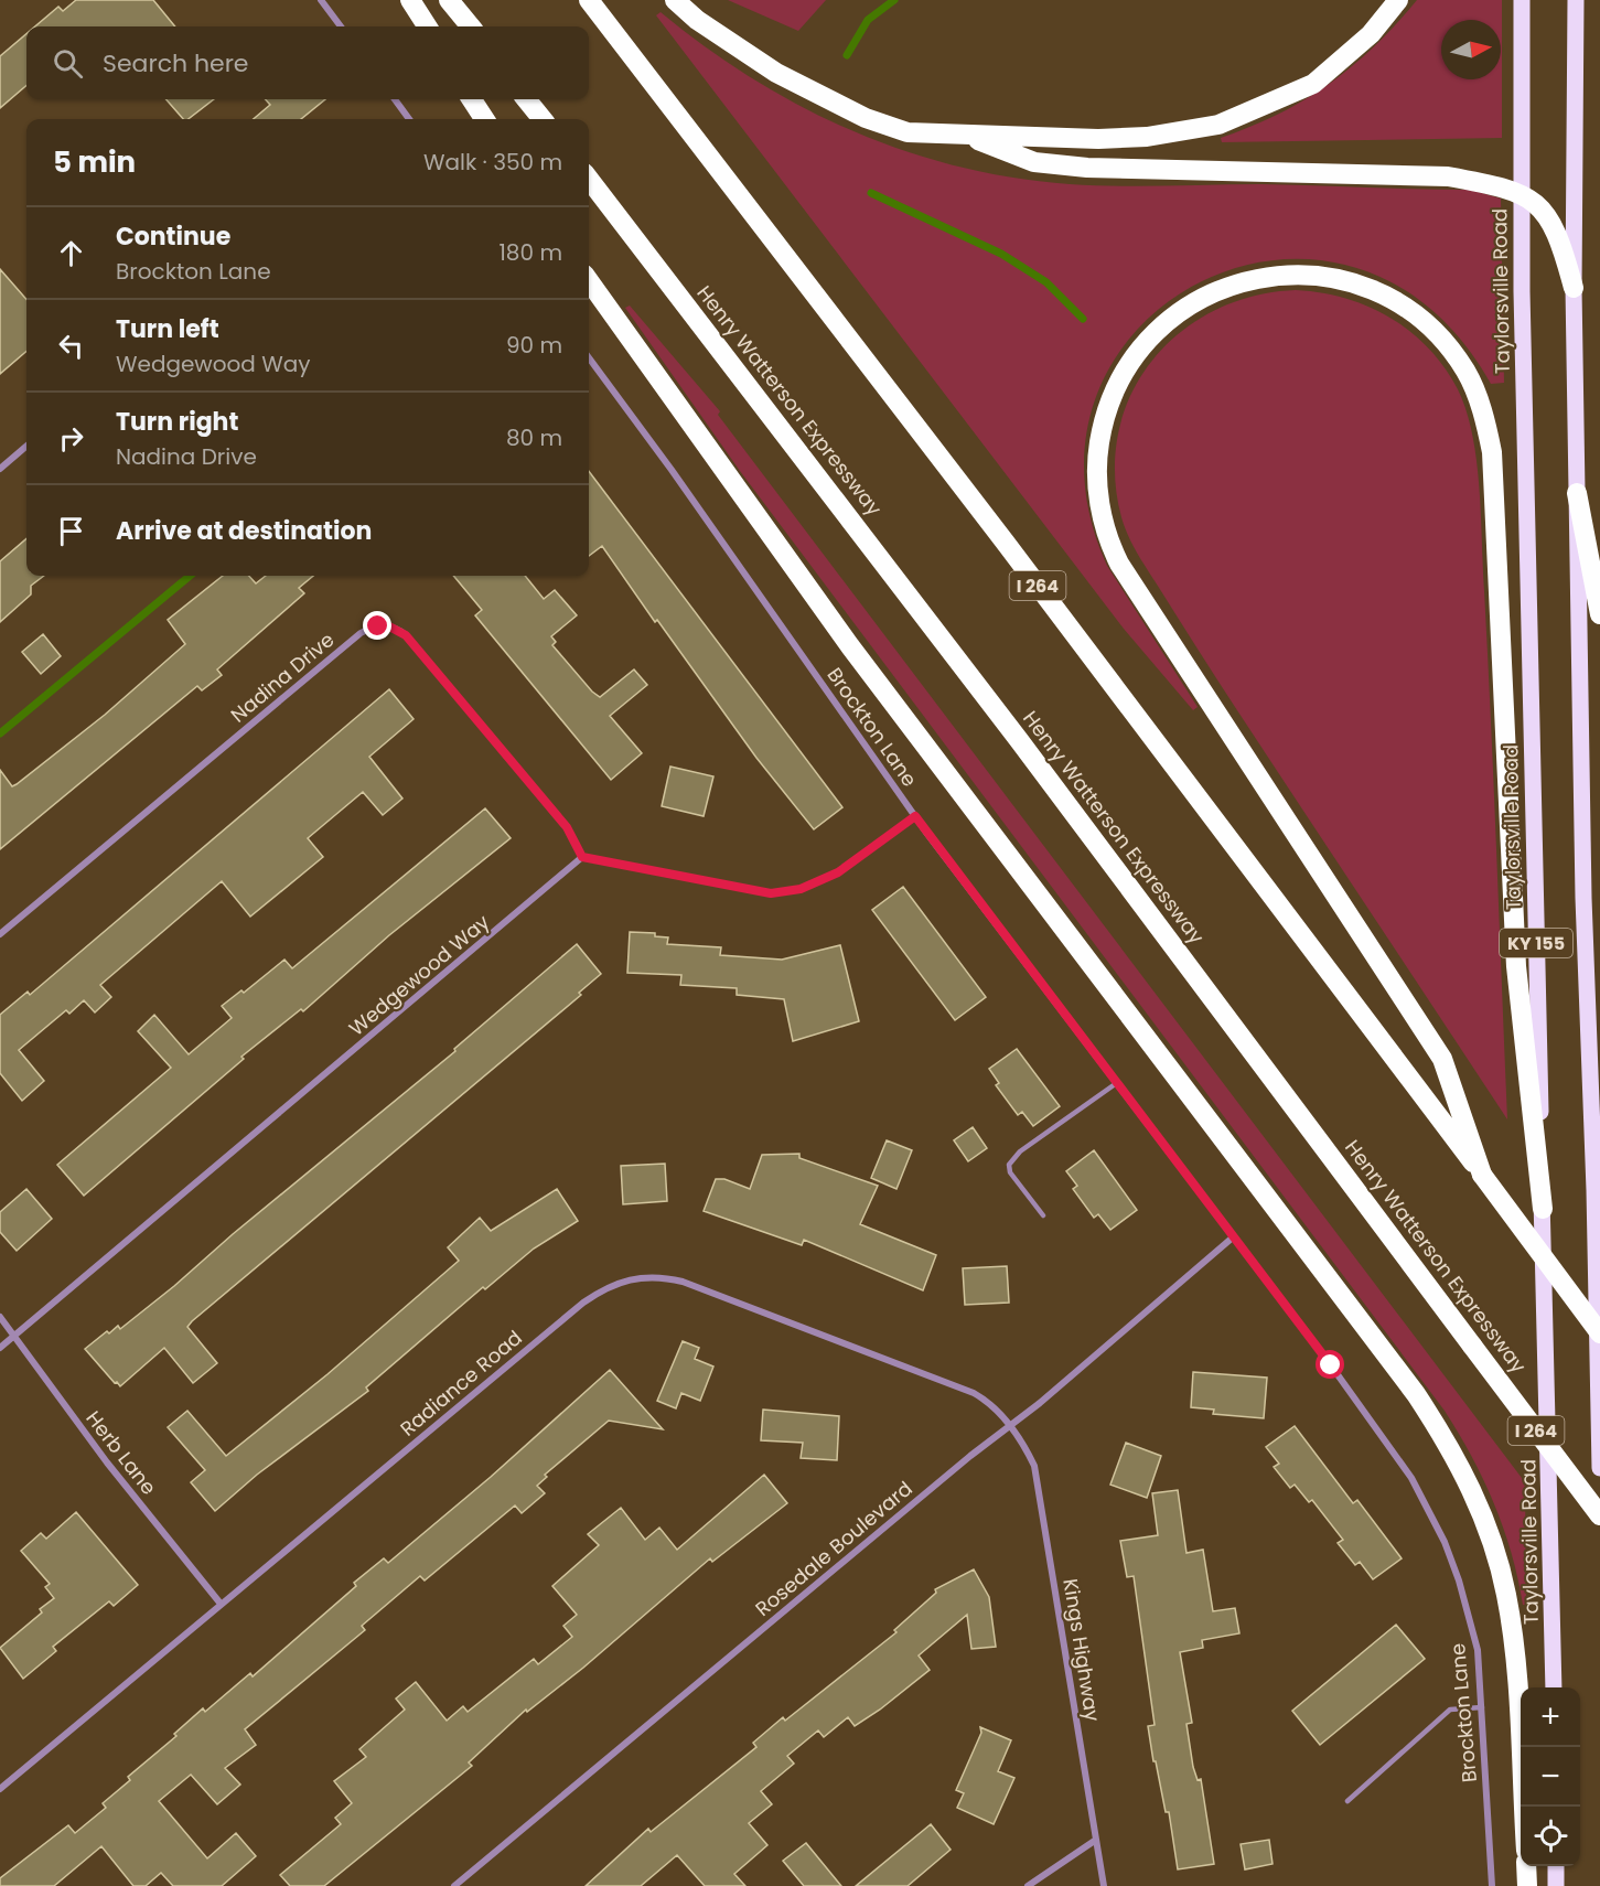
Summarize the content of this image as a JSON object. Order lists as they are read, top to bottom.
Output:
{
  "streets": {
    "highway": ["Henry Watterson Expressway", "I 264"],
    "main road": ["Taylorsville Road", "KY 155"],
    "street": [
      "Nadina Drive",
      "Brockton Lane",
      "Wedgewood Way",
      "Radiance Road",
      "Herb Lane",
      "Rosedale Boulevard",
      "Kings Highway"
    ]
  },
  "crossings": [
    ["Nadina Drive", "Wedgewood Way"],
    ["Brockton Lane", "Rosedale Boulevard"],
    ["Wedgewood Way", "Herb Lane"],
    ["Radiance Road", "Herb Lane"],
    ["Radiance Road", "Rosedale Boulevard"],
    ["Radiance Road", "Kings Highway"],
    ["Rosedale Boulevard", "Kings Highway"]
  ],
  "north": "right",
  "page": {
    "search": "Search here",
    "heading": ["5 min", "Walk · 350 m"],
    "list": [
      ["Continue", "Brockton Lane", "180 m"],
      ["Turn left", "Wedgewood Way", "90 m"],
      ["Turn right", "Nadina Drive", "80 m"],
      "Arrive at destination"
    ],
    "map_buttons": ["+", "−"]
  }
}
